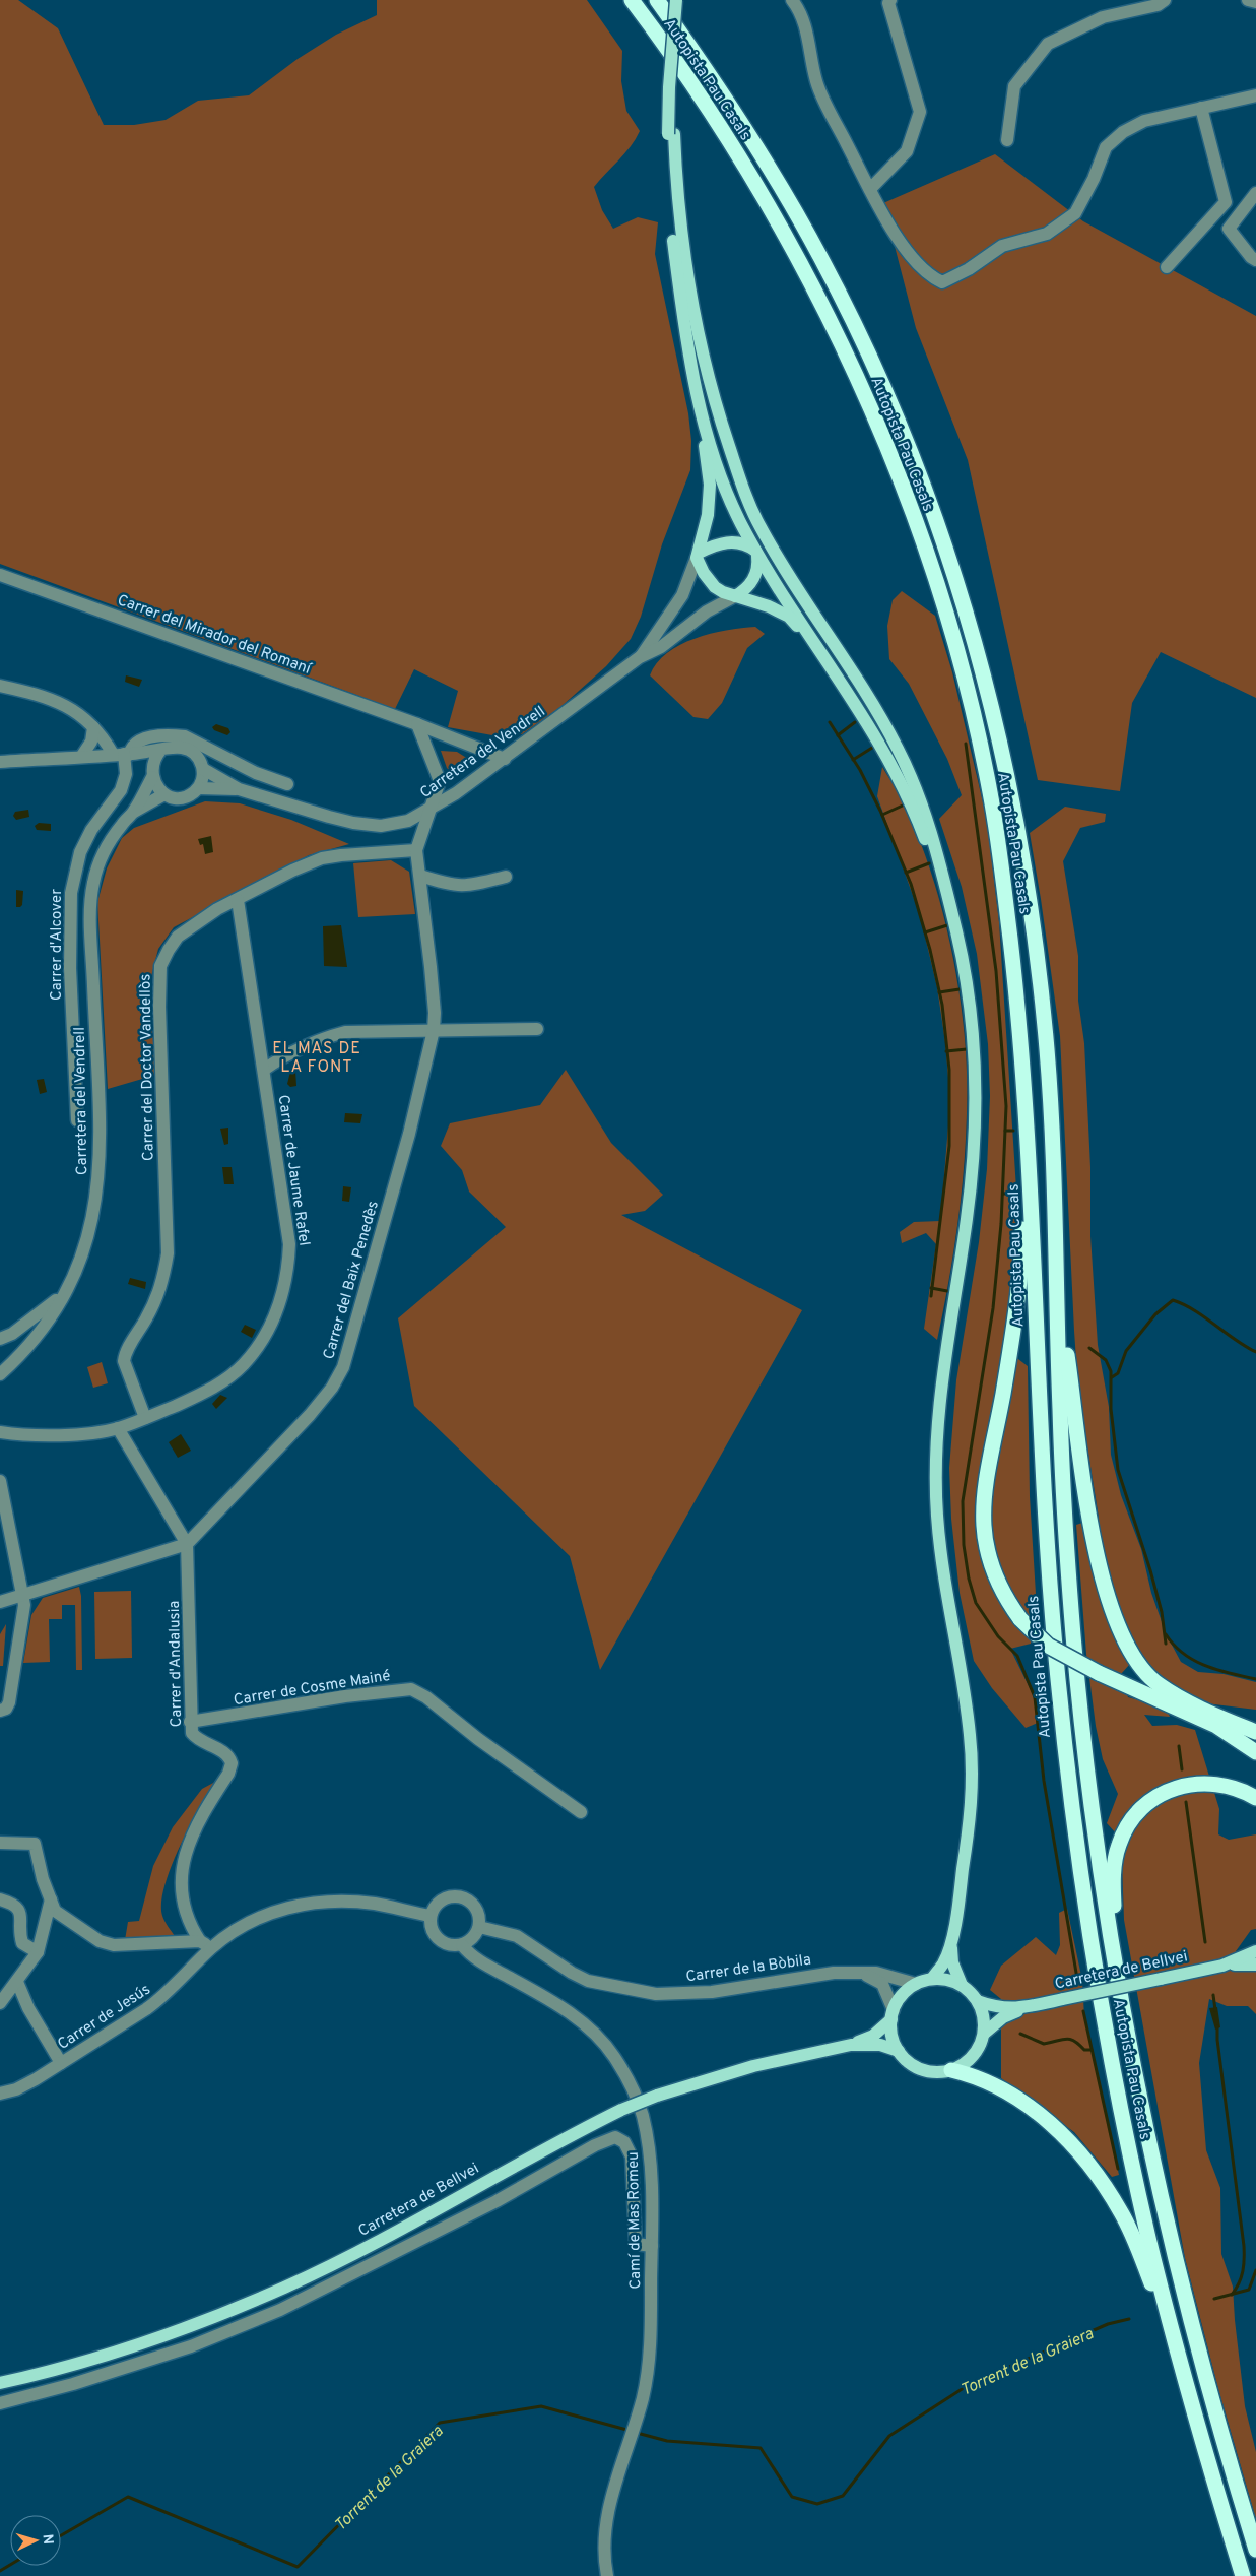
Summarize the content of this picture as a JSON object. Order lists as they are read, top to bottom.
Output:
{
  "streets": {
    "highway": ["Autopista Pau Casals"],
    "main road": ["Carretera de Bellvei"],
    "street": [
      "Carrer del Mirador del Romaní",
      "Carretera del Vendrell",
      "Carrer d'Alcover",
      "Carrer del Doctor Vandellòs",
      "Carrer de Jaume Rafel",
      "Carrer del Baix Penedès",
      "Carrer d'Andalusia",
      "Carrer de Cosme Mainé",
      "Carrer de la Bòbila",
      "Carrer de Jesús",
      "Camí de Mas Romeu"
    ]
  },
  "crossings": [
    ["Carrer del Mirador del Romaní", "Carretera del Vendrell"],
    ["Carrer del Mirador del Romaní", "Carrer del Baix Penedès"],
    ["Carretera del Vendrell", "Carrer del Baix Penedès"],
    ["Carrer del Doctor Vandellòs", "Carrer de Jaume Rafel"],
    ["Carrer del Doctor Vandellòs", "Carrer del Baix Penedès"],
    ["Carrer de Jaume Rafel", "Carrer d'Andalusia"],
    ["Carrer del Baix Penedès", "Carrer d'Andalusia"],
    ["Carrer d'Andalusia", "Carrer de Cosme Mainé"],
    ["Carrer d'Andalusia", "Carrer de Jesús"],
    ["Carrer de la Bòbila", "Carretera de Bellvei"],
    ["Carrer de la Bòbila", "Camí de Mas Romeu"]
  ],
  "districts": ["EL MAS DE LA FONT"],
  "water": ["Torrent de la Graiera"],
  "north": "right"
}
